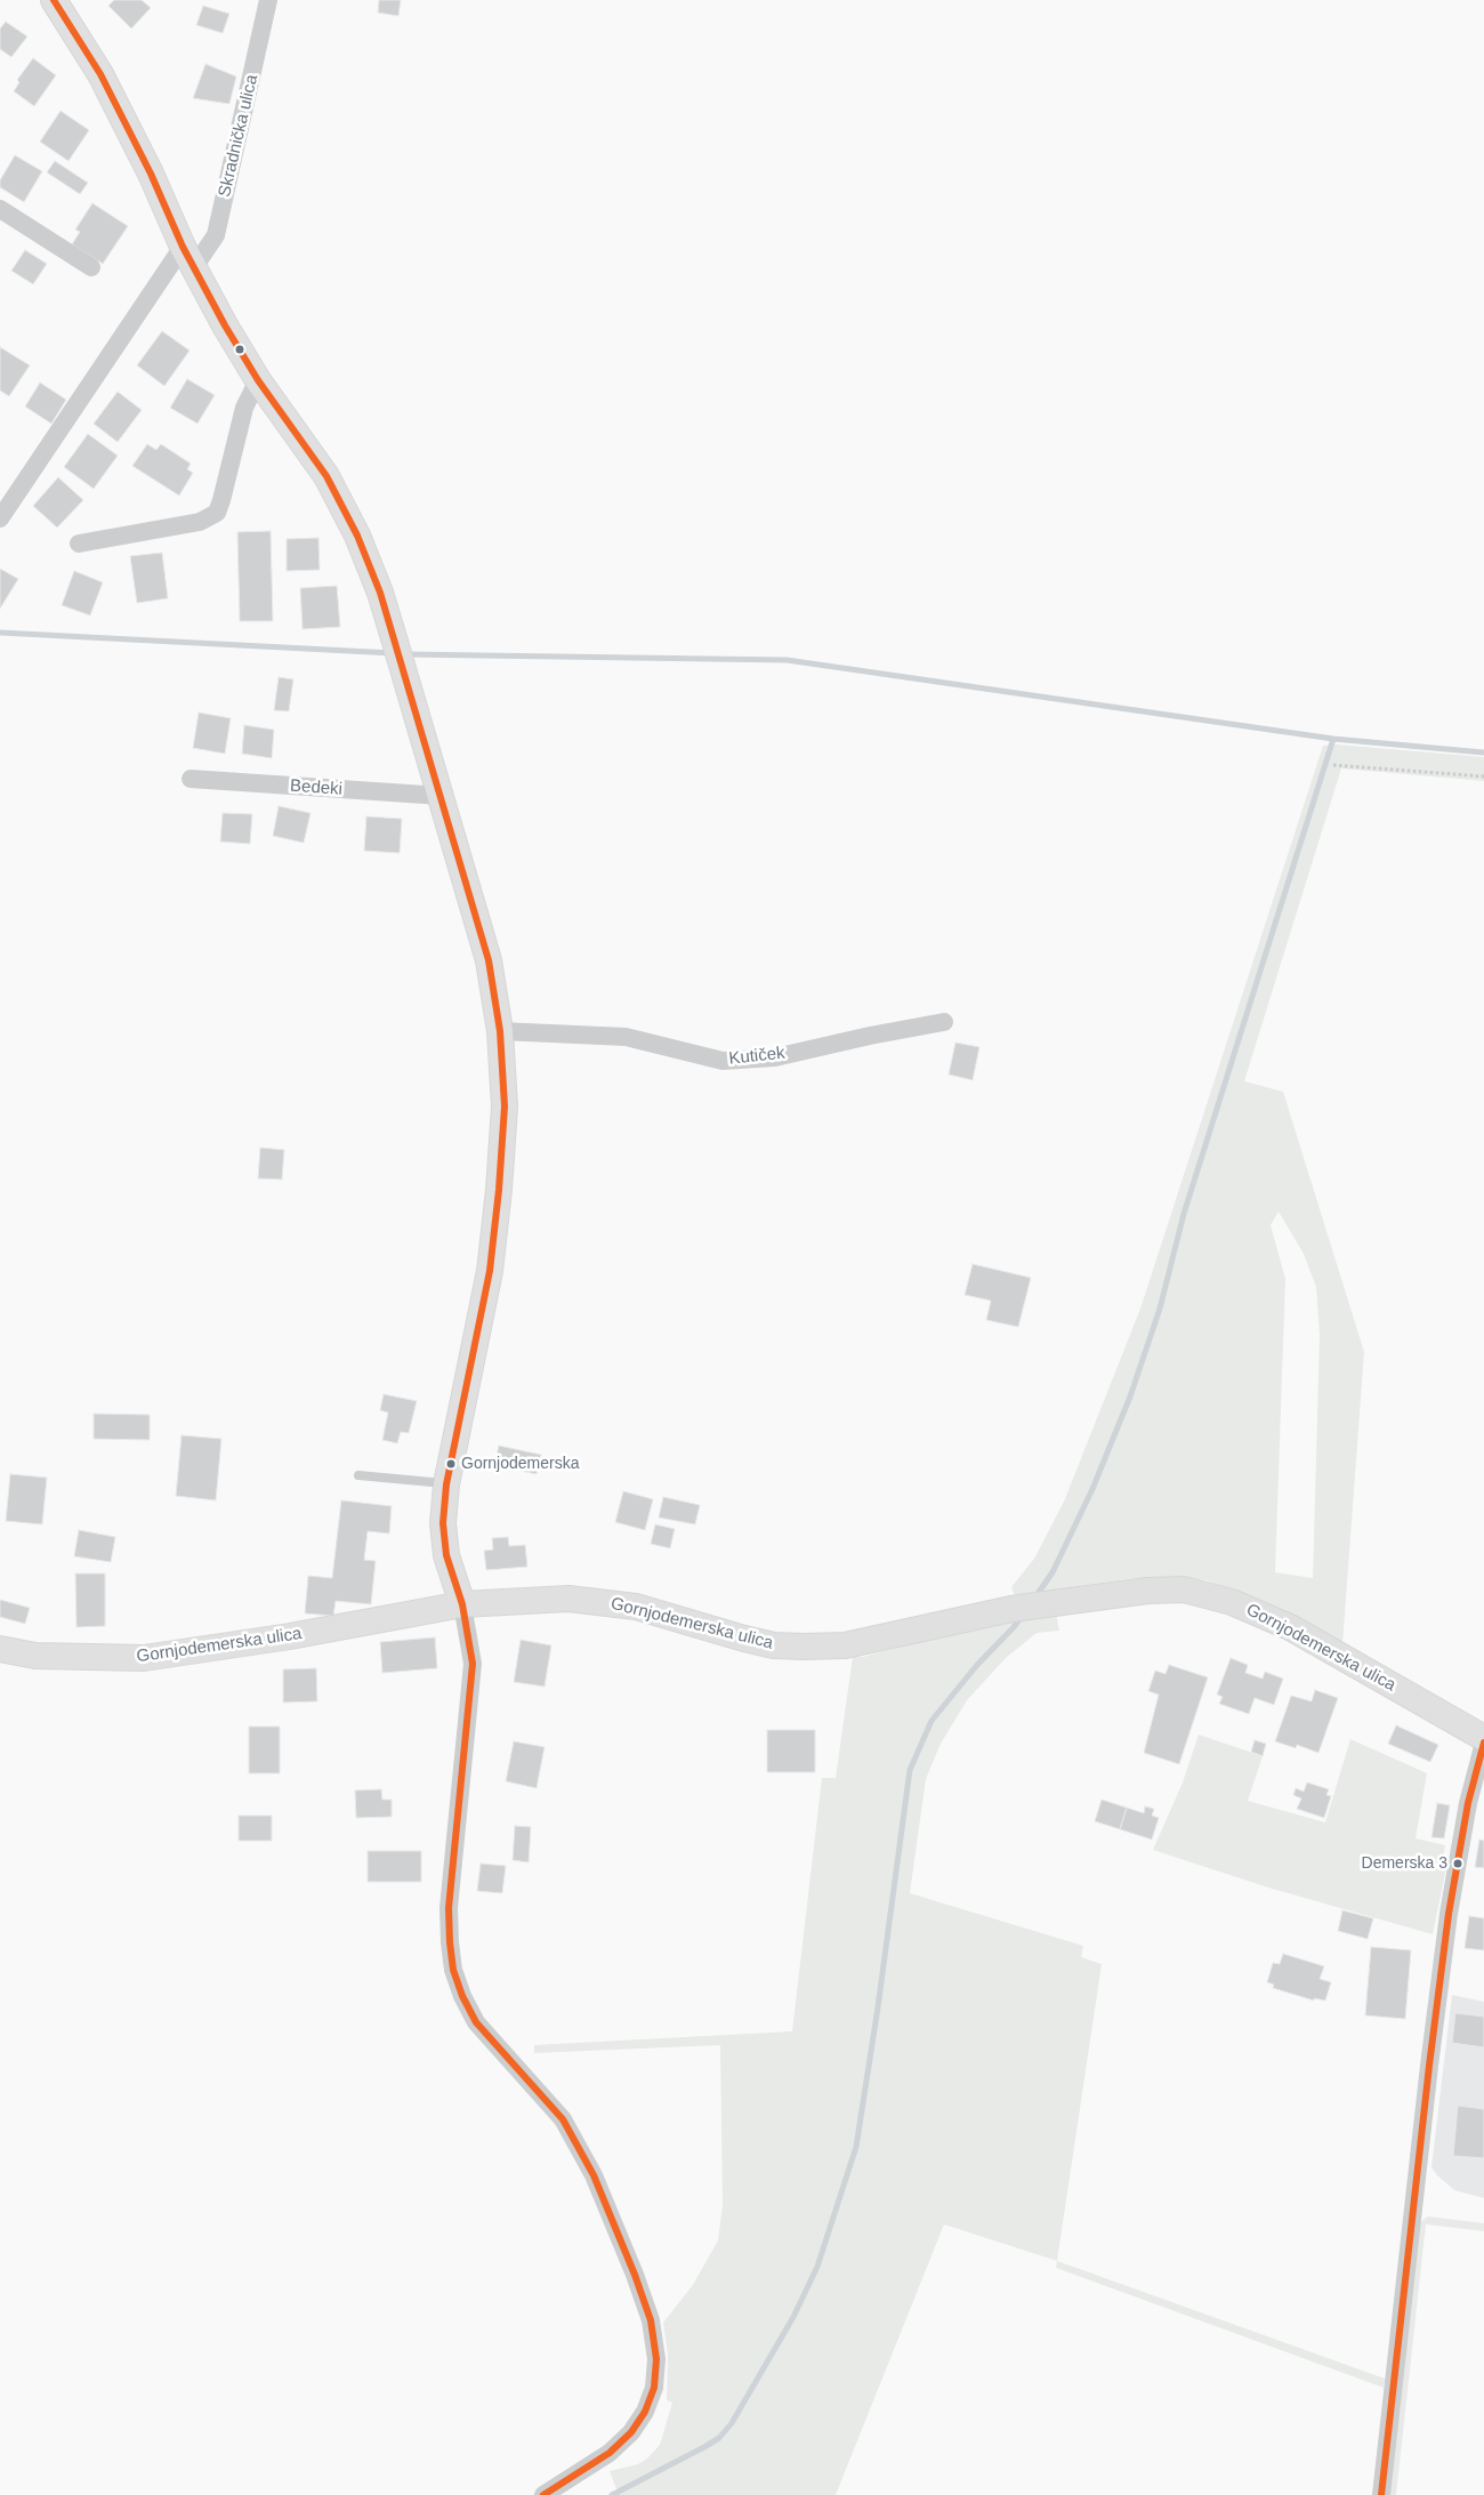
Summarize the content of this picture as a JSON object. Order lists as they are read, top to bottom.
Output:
{
  "streets": {
    "main road": ["Gornjodemerska ulica"],
    "street": ["Skradnička ulica", "Bedeki", "Kutiček"]
  },
  "places": ["Gornjodemerska", "Demerska 3"]
}
